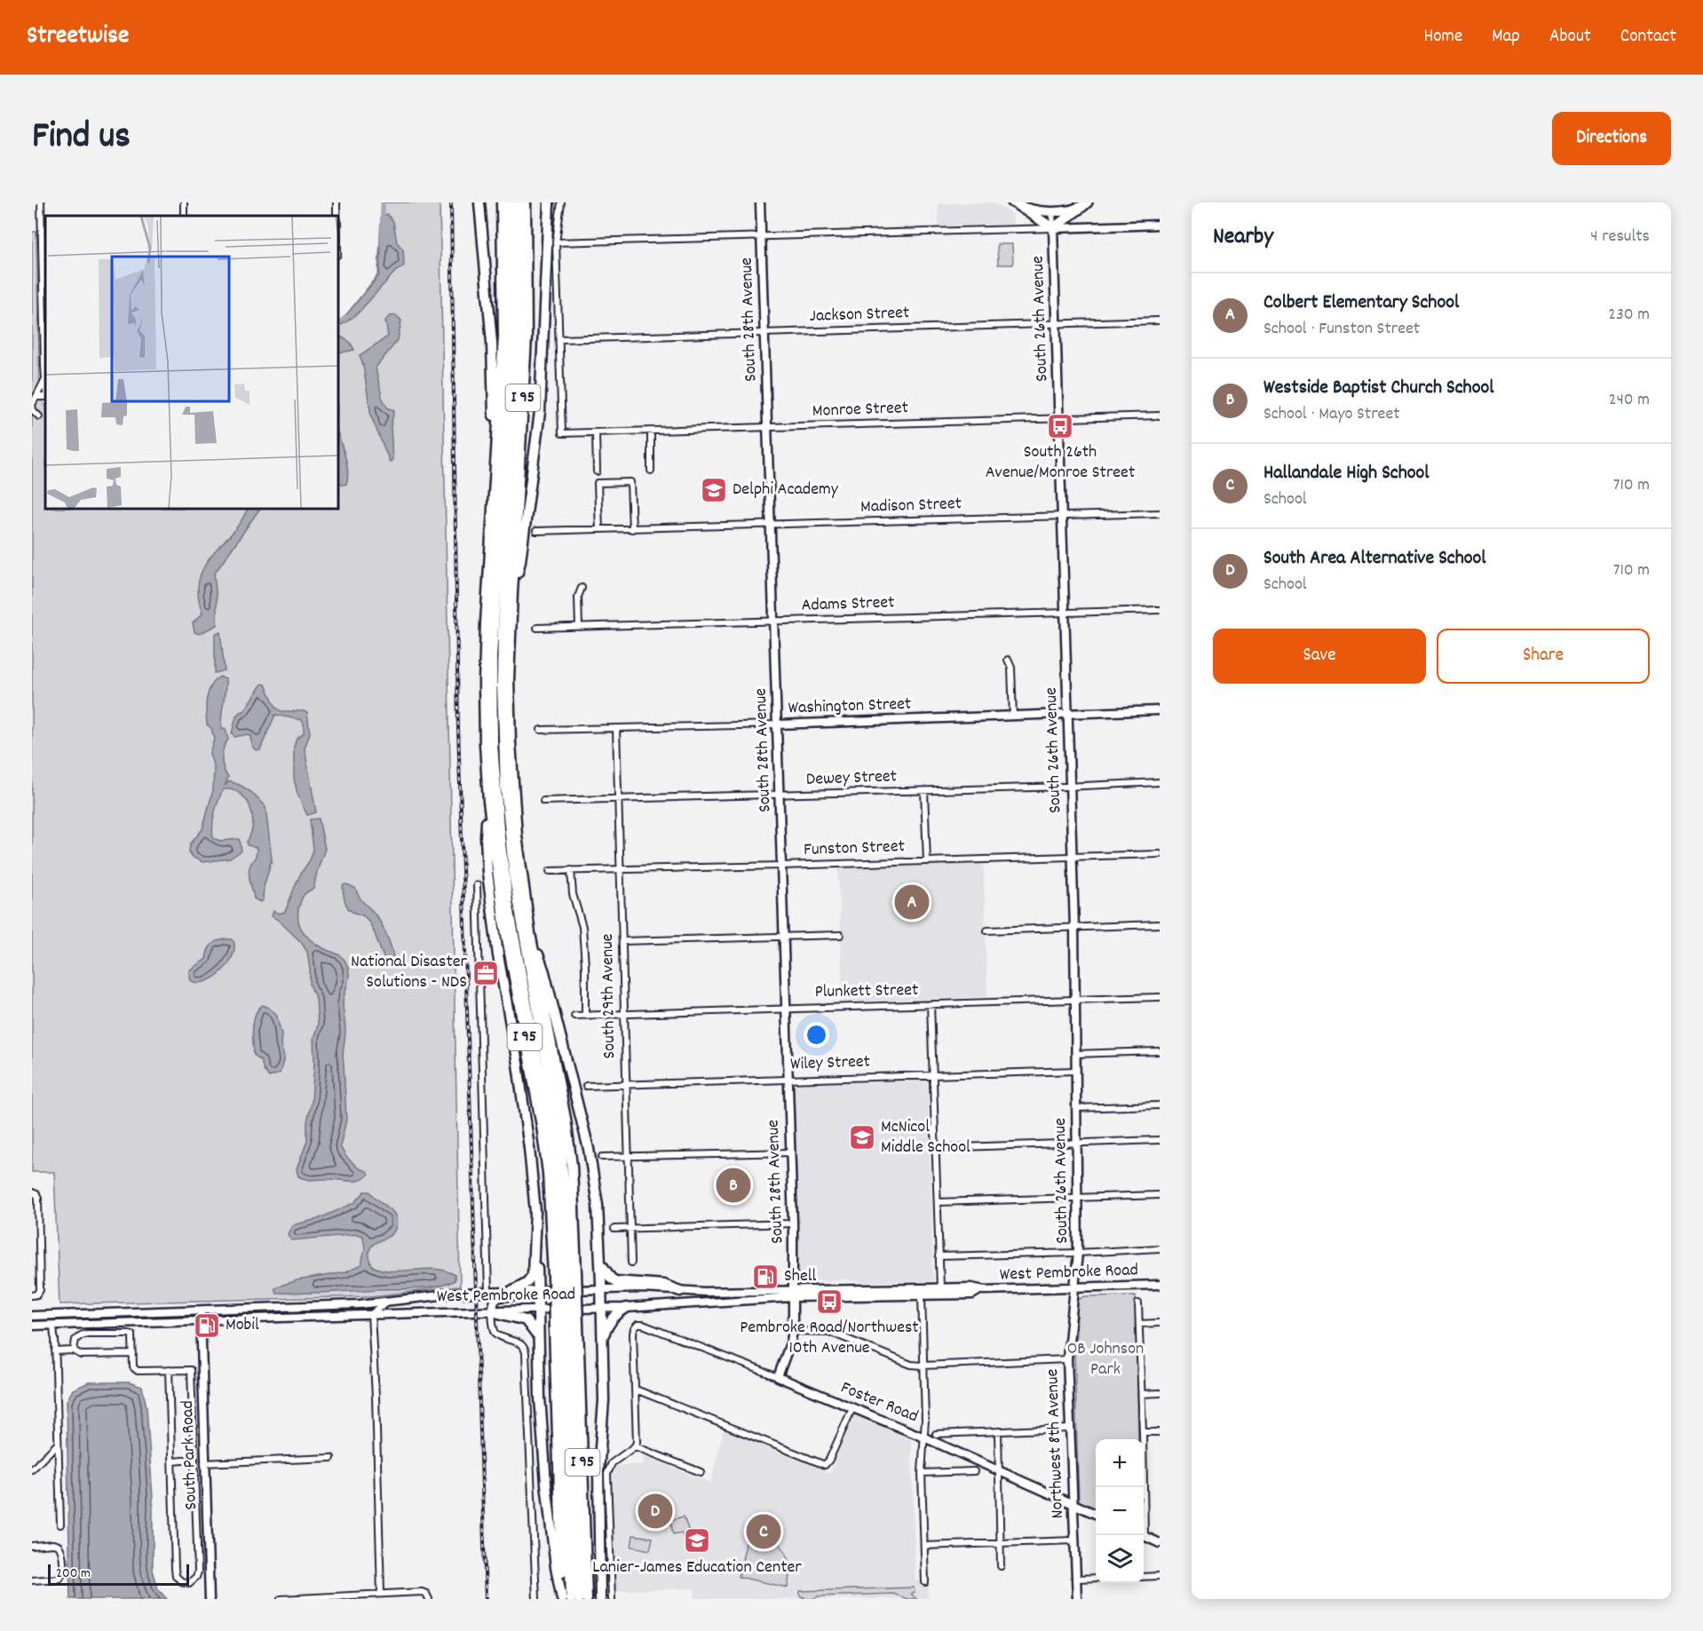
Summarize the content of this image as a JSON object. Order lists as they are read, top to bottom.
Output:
{
  "streets": {
    "highway": ["I 95"],
    "street": [
      "Jackson Street",
      "South 26th Avenue",
      "South 28th Avenue",
      "Monroe Street",
      "Madison Street",
      "Adams Street",
      "Washington Street",
      "Dewey Street",
      "Funston Street",
      "Plunkett Street",
      "South 29th Avenue",
      "Wiley Street",
      "West Pembroke Road",
      "Foster Road",
      "Northwest 8th Avenue",
      "South Park Road"
    ]
  },
  "crossings": [
    ["Jackson Street", "South 26th Avenue"],
    ["Jackson Street", "South 28th Avenue"],
    ["Jackson Street", "Monroe Street"],
    ["South 26th Avenue", "Monroe Street"],
    ["South 26th Avenue", "Madison Street"],
    ["South 26th Avenue", "Adams Street"],
    ["South 26th Avenue", "Washington Street"],
    ["South 26th Avenue", "Dewey Street"],
    ["South 26th Avenue", "Funston Street"],
    ["South 26th Avenue", "Plunkett Street"],
    ["South 26th Avenue", "Wiley Street"],
    ["South 26th Avenue", "West Pembroke Road"],
    ["South 26th Avenue", "Northwest 8th Avenue"],
    ["South 28th Avenue", "Monroe Street"],
    ["South 28th Avenue", "Madison Street"],
    ["South 28th Avenue", "Adams Street"],
    ["South 28th Avenue", "Washington Street"],
    ["South 28th Avenue", "Dewey Street"],
    ["South 28th Avenue", "Funston Street"],
    ["South 28th Avenue", "Plunkett Street"],
    ["South 28th Avenue", "Wiley Street"],
    ["South 28th Avenue", "West Pembroke Road"],
    ["South 28th Avenue", "Foster Road"],
    ["Washington Street", "South 29th Avenue"],
    ["Dewey Street", "South 29th Avenue"],
    ["Funston Street", "South 29th Avenue"],
    ["Plunkett Street", "South 29th Avenue"],
    ["South 29th Avenue", "Wiley Street"],
    ["West Pembroke Road", "Northwest 8th Avenue"],
    ["West Pembroke Road", "South Park Road"],
    ["Foster Road", "Northwest 8th Avenue"]
  ],
  "parks": ["OB Johnson Park"],
  "places": {
    "bus stop": ["South 26th Avenue/Monroe Street", "Pembroke Road/Northwest 10th Avenue"],
    "school or university": ["Delphi Academy", "McNicol Middle School", "Lanier-James Education Center"],
    "office": ["National Disaster Solutions - NDS"],
    "fuel station": ["Shell", "Mobil"]
  },
  "scale_bar": "200 m",
  "page": {
    "header": "Streetwise",
    "nav": [
      "Home",
      "Map",
      "About",
      "Contact"
    ],
    "title": "Find us",
    "buttons": [
      "Directions",
      ["Save", "Share"]
    ],
    "heading": ["Nearby", "4 results"],
    "list": [
      {
        "mark": "A",
        "name": "Colbert Elementary School",
        "note": "School · Funston Street",
        "value": "230 m"
      },
      {
        "mark": "B",
        "name": "Westside Baptist Church School",
        "note": "School · Mayo Street",
        "value": "240 m"
      },
      {
        "mark": "C",
        "name": "Hallandale High School",
        "note": "School",
        "value": "710 m"
      },
      {
        "mark": "D",
        "name": "South Area Alternative School",
        "note": "School",
        "value": "710 m"
      }
    ],
    "pins": [
      "A",
      "B",
      "D",
      "C"
    ],
    "map_buttons": ["+", "−"],
    "scale": "200 m"
  }
}
